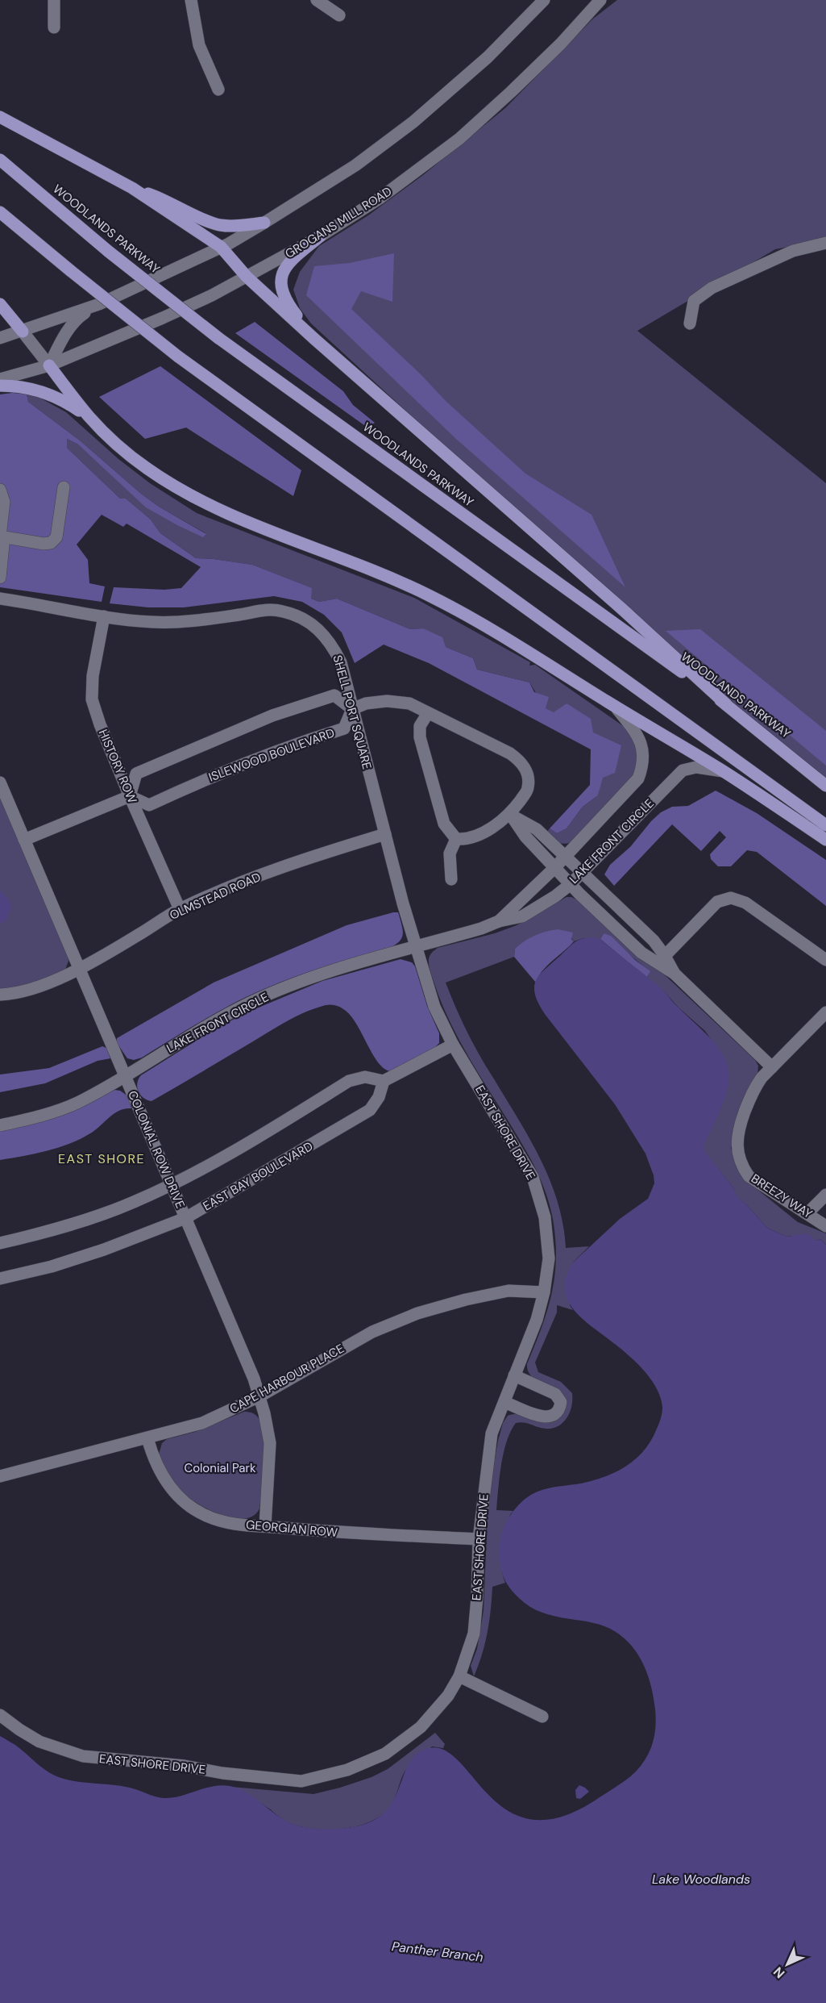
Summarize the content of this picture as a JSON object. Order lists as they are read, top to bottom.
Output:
{
  "streets": {
    "main road": ["WOODLANDS PARKWAY"],
    "street": [
      "GROGANS MILL ROAD",
      "SHELL PORT SQUARE",
      "ISLEWOOD BOULEVARD",
      "HISTORY ROW",
      "LAKE FRONT CIRCLE",
      "OLMSTEAD ROAD",
      "EAST SHORE DRIVE",
      "COLONIAL ROW DRIVE",
      "EAST BAY BOULEVARD",
      "BREEZY WAY",
      "CAPE HARBOUR PLACE",
      "GEORGIAN ROW"
    ]
  },
  "crossings": [
    ["SHELL PORT SQUARE", "ISLEWOOD BOULEVARD"],
    ["SHELL PORT SQUARE", "HISTORY ROW"],
    ["SHELL PORT SQUARE", "LAKE FRONT CIRCLE"],
    ["SHELL PORT SQUARE", "OLMSTEAD ROAD"],
    ["SHELL PORT SQUARE", "EAST SHORE DRIVE"],
    ["ISLEWOOD BOULEVARD", "HISTORY ROW"],
    ["HISTORY ROW", "OLMSTEAD ROAD"],
    ["LAKE FRONT CIRCLE", "EAST SHORE DRIVE"],
    ["LAKE FRONT CIRCLE", "COLONIAL ROW DRIVE"],
    ["OLMSTEAD ROAD", "COLONIAL ROW DRIVE"],
    ["EAST SHORE DRIVE", "CAPE HARBOUR PLACE"],
    ["EAST SHORE DRIVE", "GEORGIAN ROW"],
    ["COLONIAL ROW DRIVE", "EAST BAY BOULEVARD"],
    ["COLONIAL ROW DRIVE", "CAPE HARBOUR PLACE"],
    ["COLONIAL ROW DRIVE", "GEORGIAN ROW"],
    ["CAPE HARBOUR PLACE", "GEORGIAN ROW"]
  ],
  "districts": ["EAST SHORE"],
  "water": ["Lake Woodlands", "Panther Branch"],
  "parks": ["Colonial Park"],
  "north": "bottom left"
}
